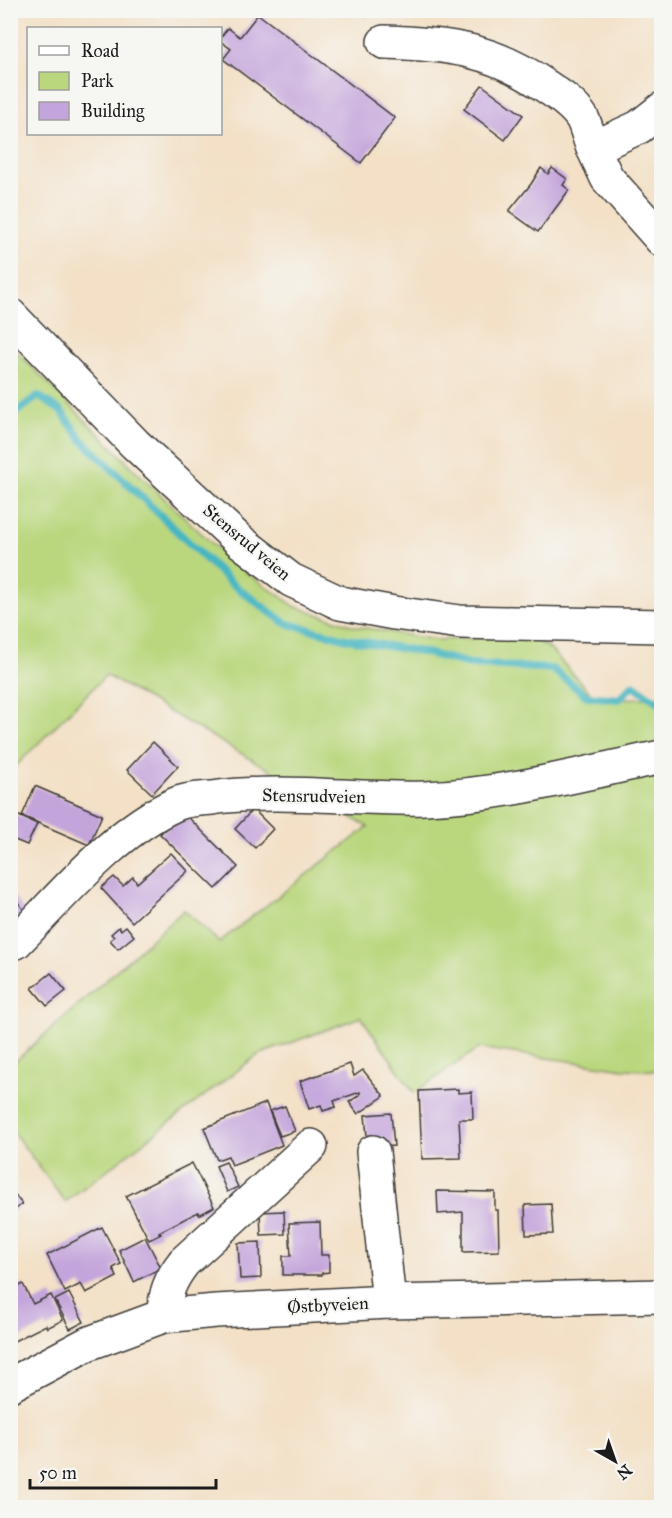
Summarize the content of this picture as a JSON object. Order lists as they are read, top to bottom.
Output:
{
  "streets": {
    "street": ["Stensrud veien", "Stensrudveien", "Østbyveien"]
  },
  "legend": ["Road", "Park", "Building"],
  "scale_bar": "50 m",
  "north": "bottom right"
}
